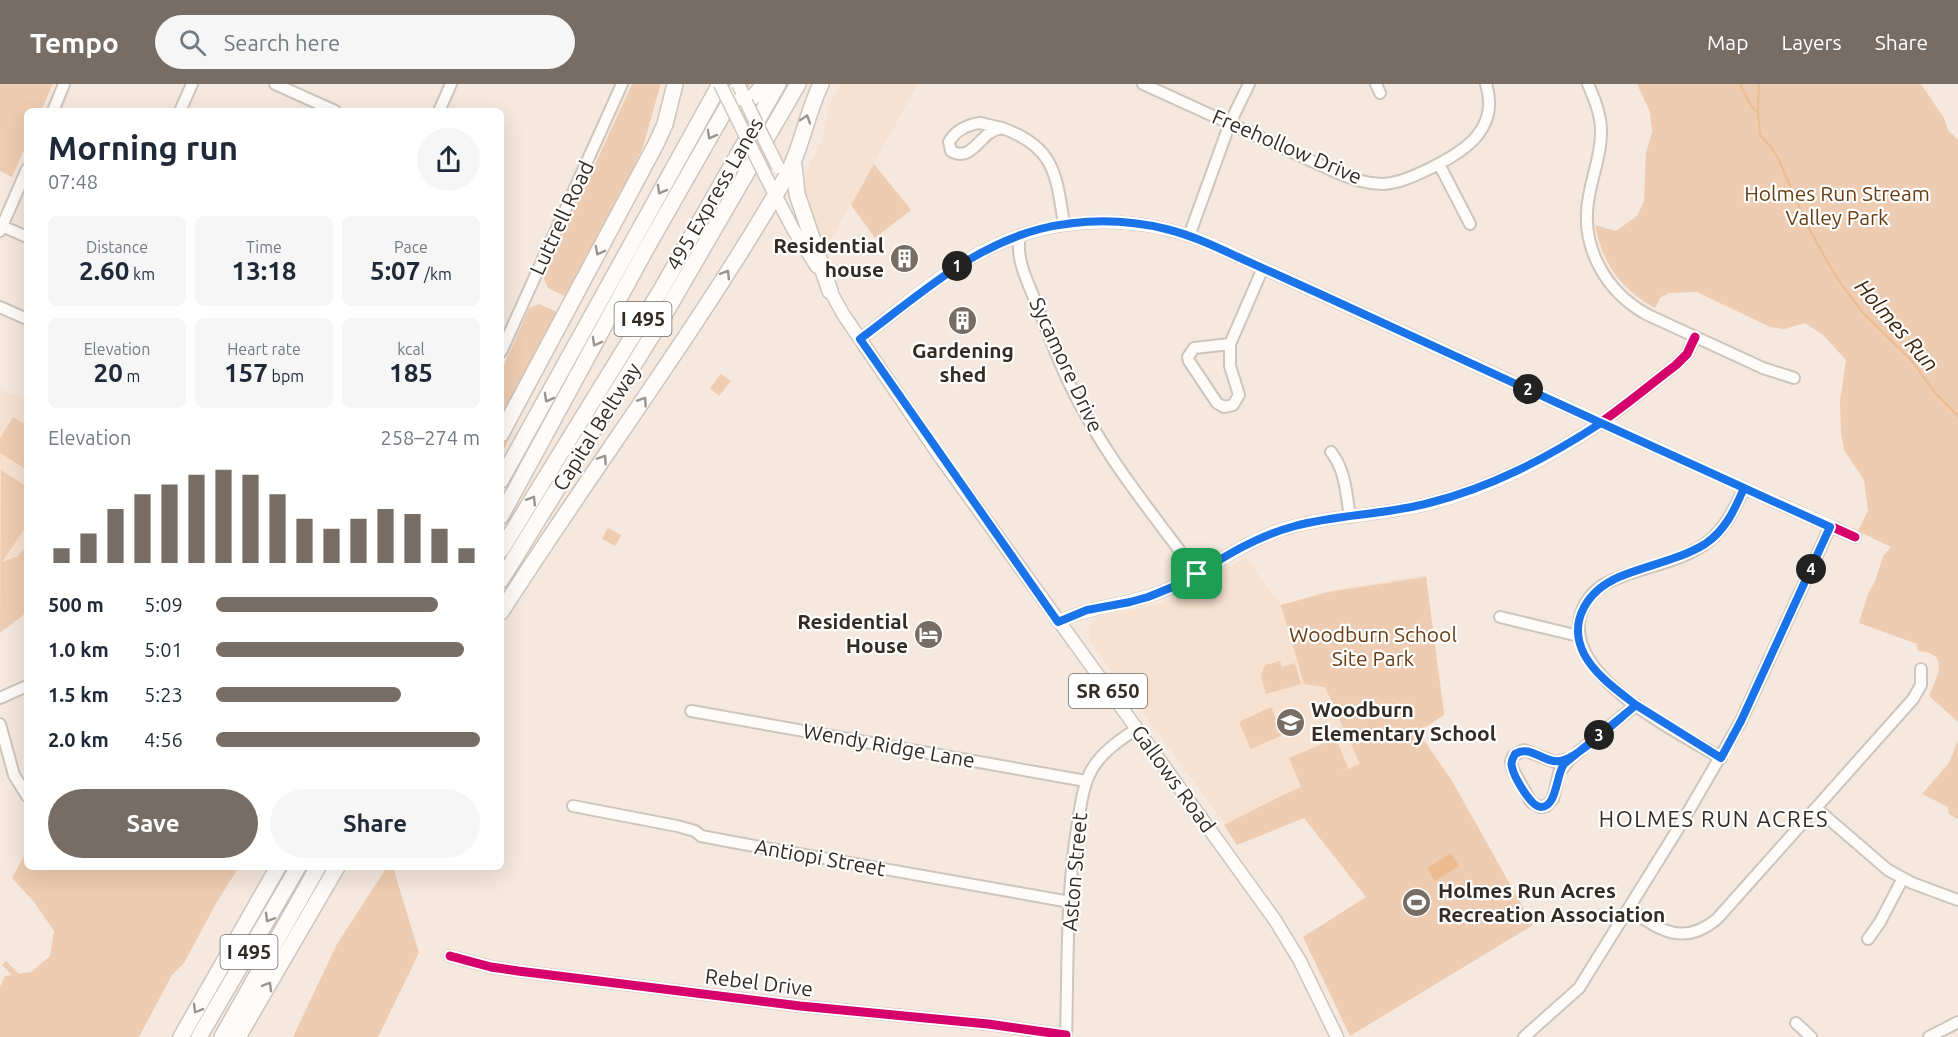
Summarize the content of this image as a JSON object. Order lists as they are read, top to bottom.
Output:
{
  "streets": {
    "highway": ["495 Express Lanes", "I 495", "Capital Beltway"],
    "main road": ["SR 650", "Gallows Road"],
    "street": [
      "Freehollow Drive",
      "Luttrell Road",
      "Sycamore Drive",
      "Wendy Ridge Lane",
      "Antiopi Street",
      "Aston Street",
      "Rebel Drive"
    ]
  },
  "crossings": [
    ["495 Express Lanes", "Gallows Road"],
    ["I 495", "Gallows Road"],
    ["Wendy Ridge Lane", "Aston Street"],
    ["Gallows Road", "Aston Street"],
    ["Antiopi Street", "Aston Street"],
    ["Aston Street", "Rebel Drive"]
  ],
  "districts": ["HOLMES RUN ACRES"],
  "water": ["Holmes Run"],
  "parks": ["Holmes Run Stream Valley Park", "Woodburn School Site Park"],
  "places": {
    "building": ["Residential house", "Gardening shed"],
    "hotel": ["Residential House"],
    "school or university": ["Woodburn Elementary School"],
    "sports": ["Holmes Run Acres Recreation Association"]
  },
  "page": {
    "header": "Tempo",
    "search": "Search here",
    "nav": ["Map", "Layers", "Share"],
    "heading": ["Morning run", "07:48"],
    "stats": [
      ["Distance", "2.60 km"],
      ["Time", "13:18"],
      ["Pace", "5:07 /km"],
      ["Elevation", "20 m"],
      ["Heart rate", "157 bpm"],
      ["kcal", "185"]
    ],
    "pins": [
      "1",
      "2",
      "4",
      "3"
    ],
    "chart": ["Elevation", "258–274 m"],
    "list": [
      {
        "name": "500 m",
        "note": "5:09"
      },
      {
        "name": "1.0 km",
        "note": "5:01"
      },
      {
        "name": "1.5 km",
        "note": "5:23"
      },
      {
        "name": "2.0 km",
        "note": "4:56"
      }
    ],
    "buttons": ["Save", "Share"]
  }
}
